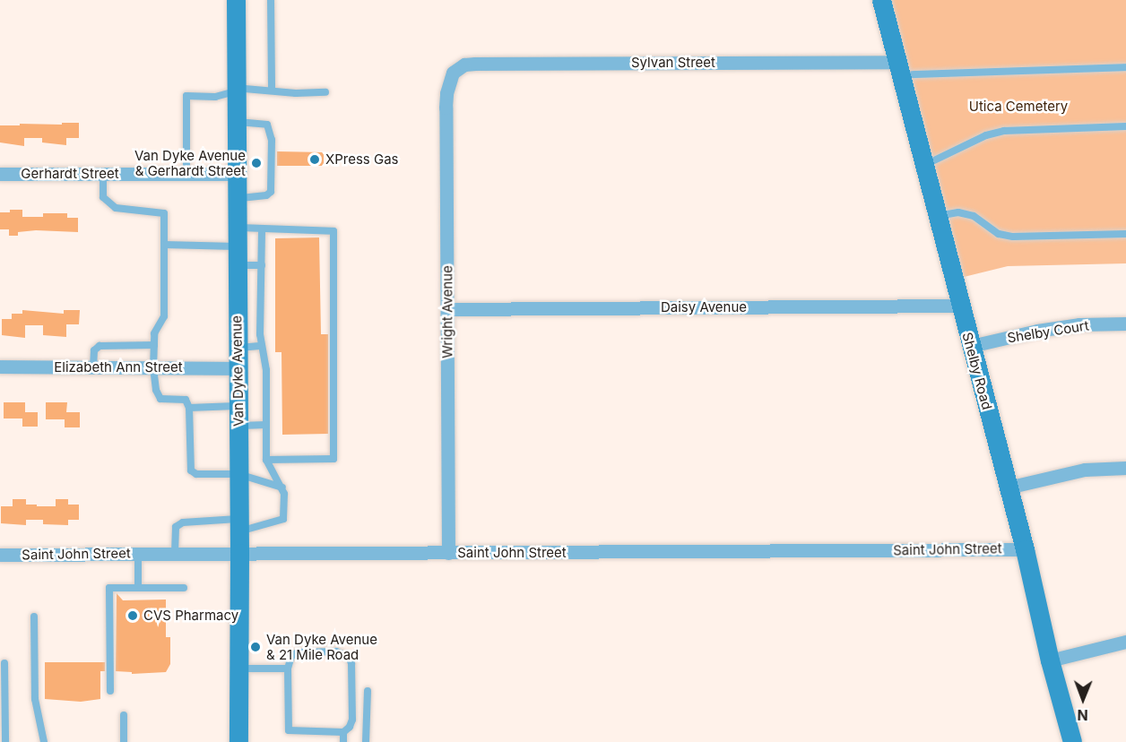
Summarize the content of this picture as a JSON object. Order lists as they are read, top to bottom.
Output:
{
  "streets": {
    "street": [
      "Sylvan Street",
      "Gerhardt Street",
      "Daisy Avenue",
      "Wright Avenue",
      "Shelby Court",
      "Elizabeth Ann Street",
      "Van Dyke Avenue",
      "Shelby Road",
      "Saint John Street"
    ]
  },
  "crossings": [
    ["Sylvan Street", "Wright Avenue"],
    ["Sylvan Street", "Shelby Road"],
    ["Gerhardt Street", "Van Dyke Avenue"],
    ["Daisy Avenue", "Wright Avenue"],
    ["Daisy Avenue", "Shelby Road"],
    ["Wright Avenue", "Saint John Street"],
    ["Shelby Court", "Shelby Road"],
    ["Elizabeth Ann Street", "Van Dyke Avenue"],
    ["Van Dyke Avenue", "Saint John Street"],
    ["Shelby Road", "Saint John Street"]
  ],
  "parks": ["Utica Cemetery"],
  "places": [
    "XPress Gas",
    "Van Dyke Avenue & Gerhardt Street",
    "CVS Pharmacy",
    "Van Dyke Avenue & 21 Mile Road"
  ],
  "north": "bottom"
}
